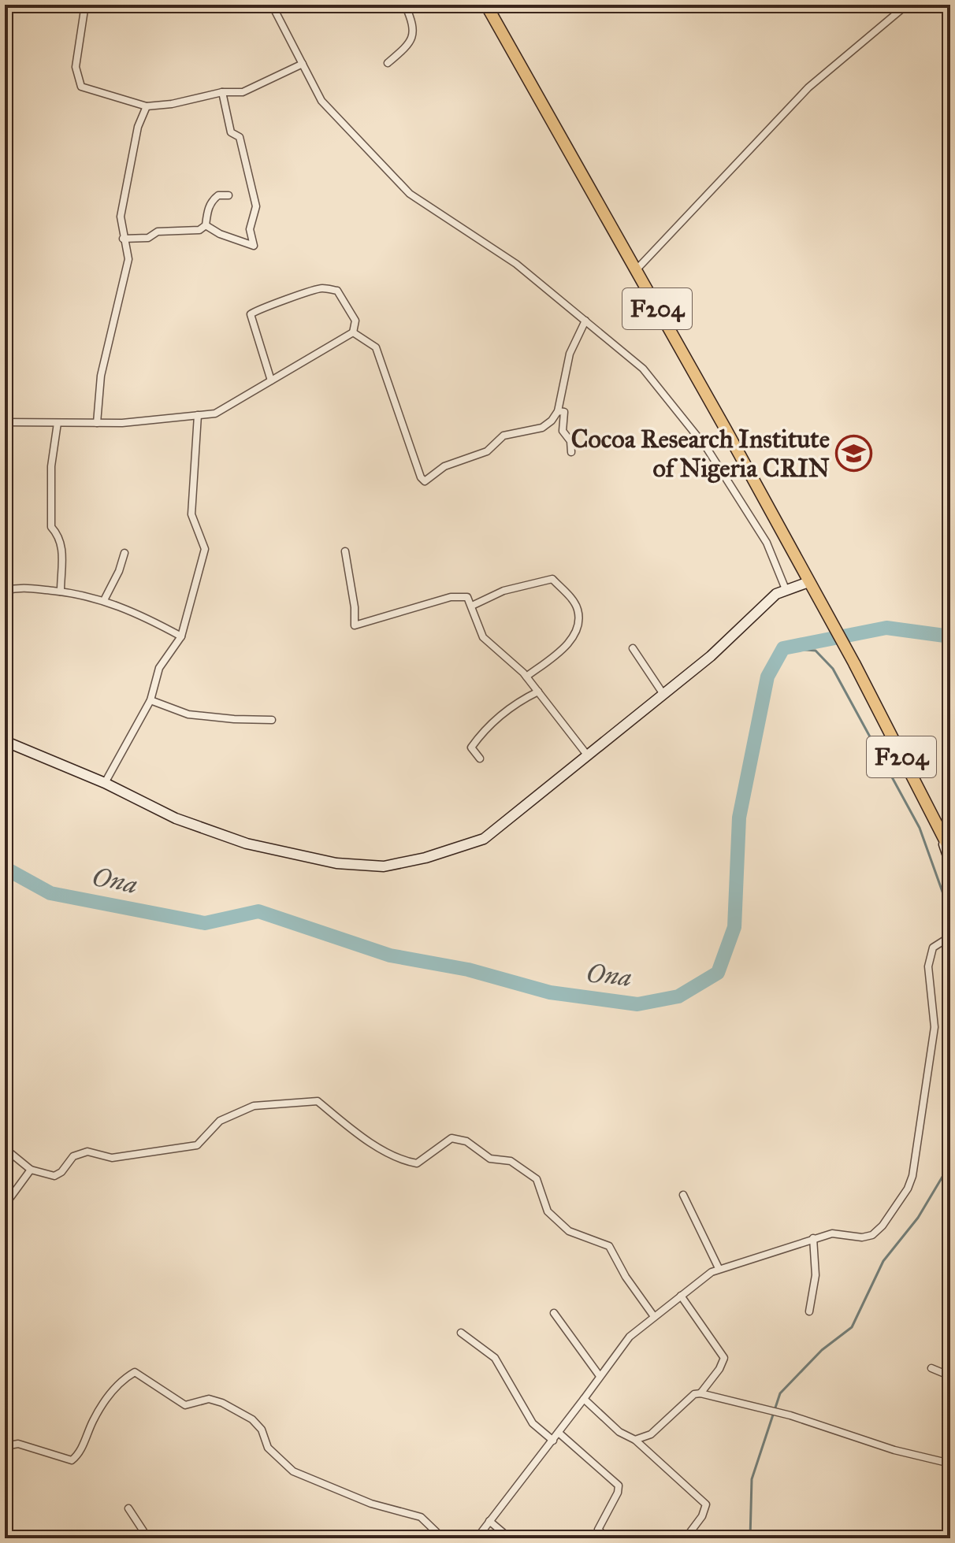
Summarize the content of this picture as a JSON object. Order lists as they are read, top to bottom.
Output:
{
  "streets": {
    "main road": ["F204"]
  },
  "water": ["Ona"],
  "places": {
    "school or university": ["Cocoa Research Institute of Nigeria CRIN"]
  }
}
